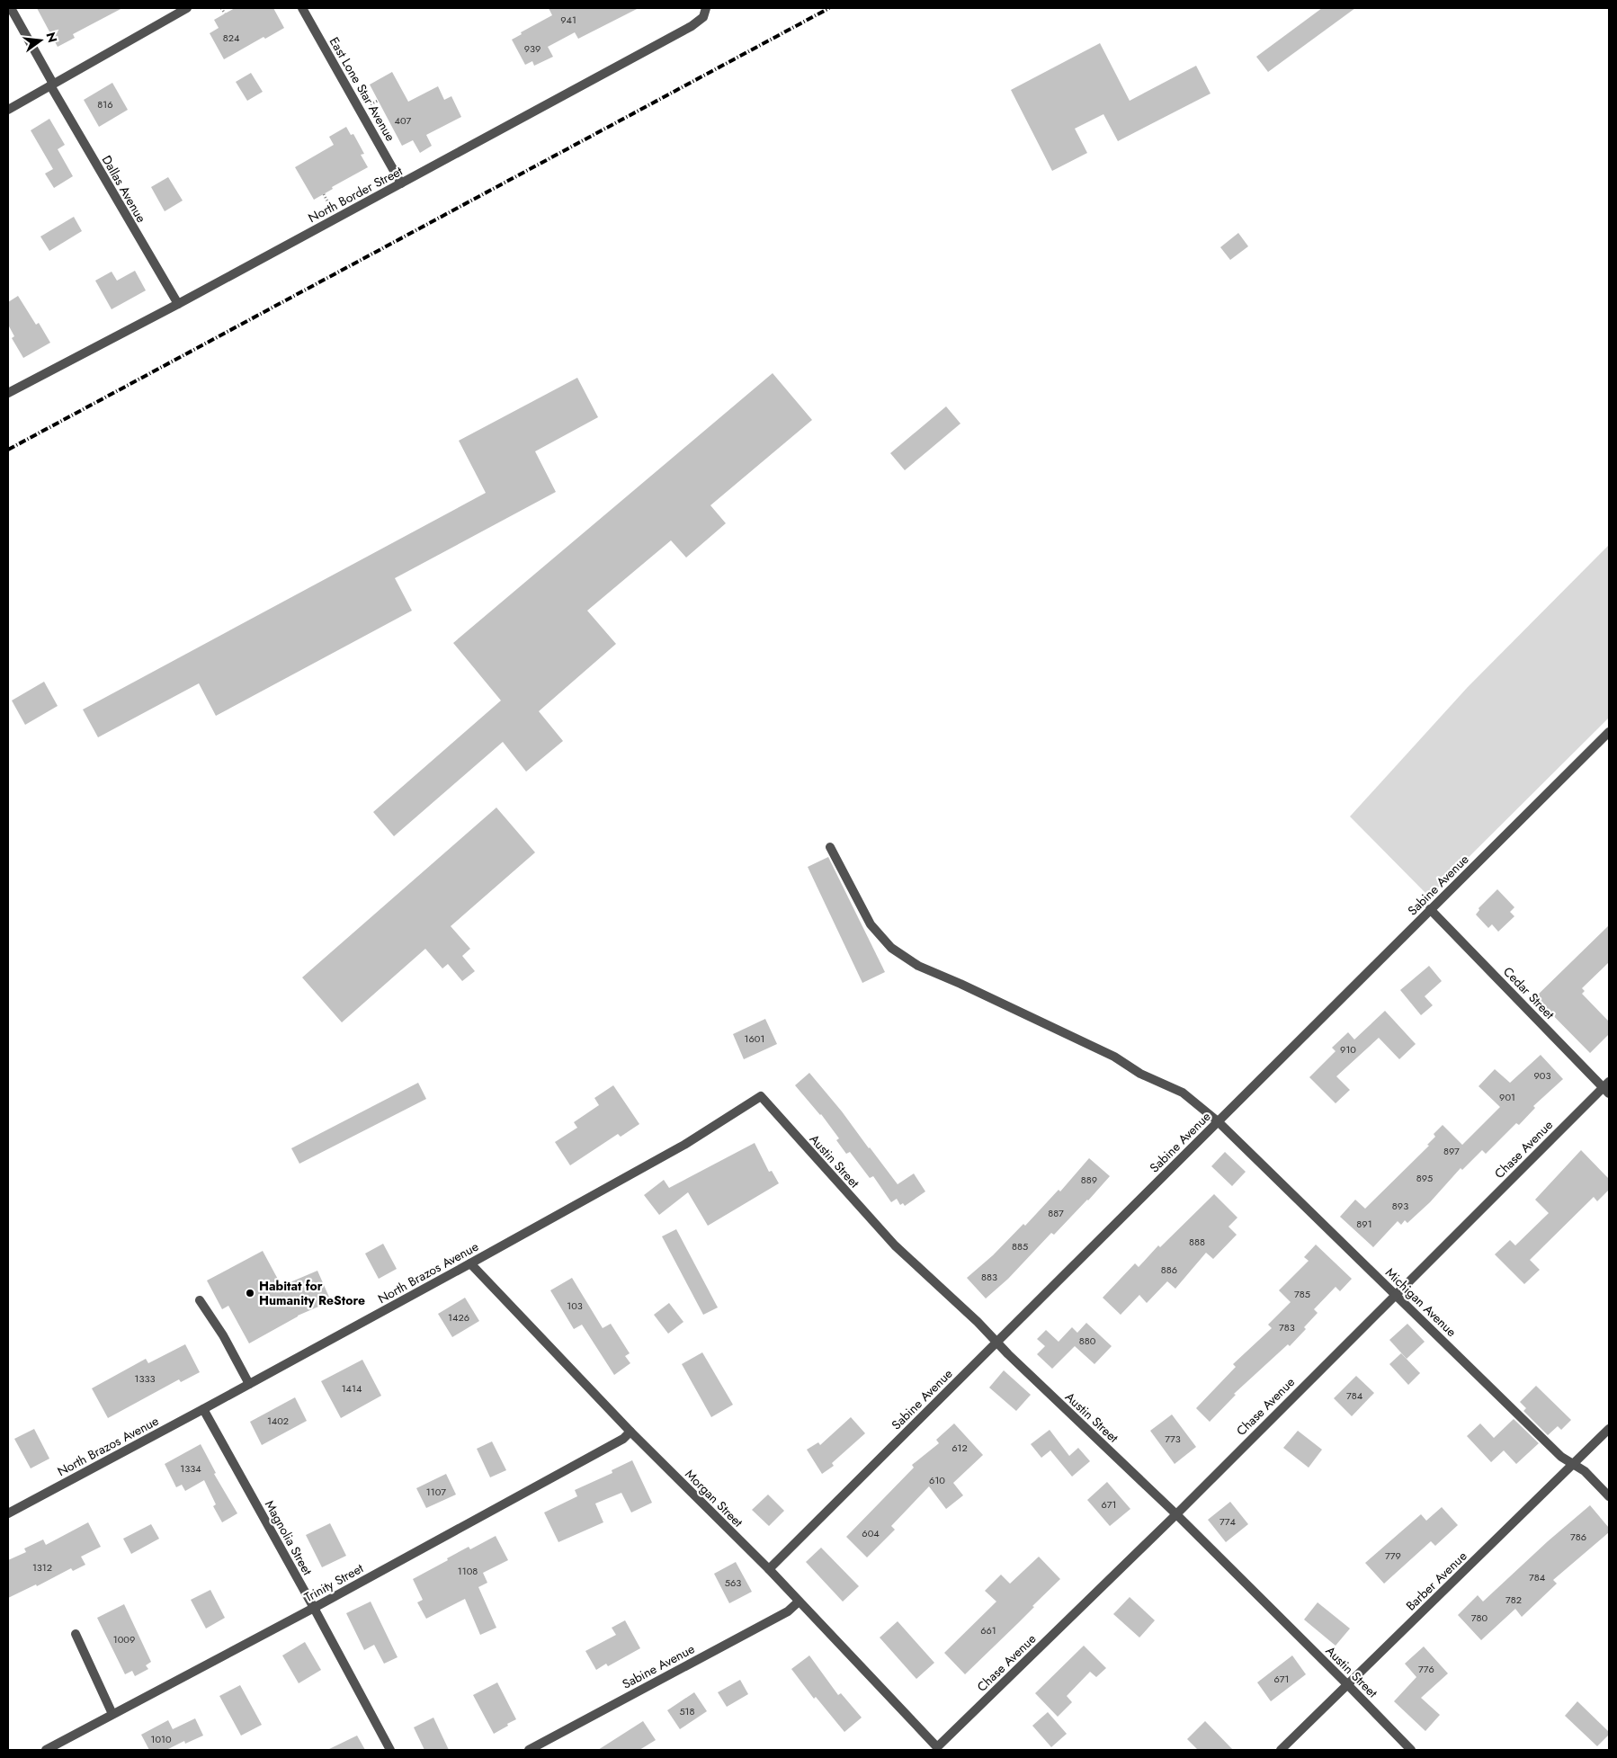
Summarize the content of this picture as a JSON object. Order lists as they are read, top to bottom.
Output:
{
  "streets": {
    "street": [
      "East Lone Star Avenue",
      "Dallas Avenue",
      "North Border Street",
      "Sabine Avenue",
      "Cedar Street",
      "Chase Avenue",
      "Austin Street",
      "North Brazos Avenue",
      "Michigan Avenue",
      "Morgan Street",
      "Magnolia Street",
      "Barber Avenue",
      "Trinity Street"
    ]
  },
  "crossings": [
    ["East Lone Star Avenue", "North Border Street"],
    ["Dallas Avenue", "North Border Street"],
    ["Sabine Avenue", "Cedar Street"],
    ["Sabine Avenue", "Austin Street"],
    ["Sabine Avenue", "Michigan Avenue"],
    ["Sabine Avenue", "Morgan Street"],
    ["Cedar Street", "Chase Avenue"],
    ["Chase Avenue", "Austin Street"],
    ["Chase Avenue", "Michigan Avenue"],
    ["Chase Avenue", "Morgan Street"],
    ["Austin Street", "North Brazos Avenue"],
    ["Austin Street", "Barber Avenue"],
    ["North Brazos Avenue", "Morgan Street"],
    ["North Brazos Avenue", "Magnolia Street"],
    ["Michigan Avenue", "Barber Avenue"],
    ["Morgan Street", "Trinity Street"],
    ["Magnolia Street", "Trinity Street"]
  ],
  "places": ["Habitat for Humanity ReStore"],
  "house_numbers": [
    "941",
    "824",
    "939",
    "816",
    "407",
    "1601",
    "910",
    "903",
    "901",
    "897",
    "895",
    "889",
    "893",
    "887",
    "891",
    "888",
    "885",
    "886",
    "883",
    "785",
    "103",
    "1426",
    "783",
    "880",
    "1333",
    "1414",
    "784",
    "1402",
    "773",
    "612",
    "1334",
    "610",
    "1107",
    "671",
    "774",
    "604",
    "786",
    "779",
    "1312",
    "1108",
    "784",
    "563",
    "782",
    "780",
    "661",
    "1009",
    "776",
    "671",
    "518",
    "1010"
  ],
  "north": "right"
}
